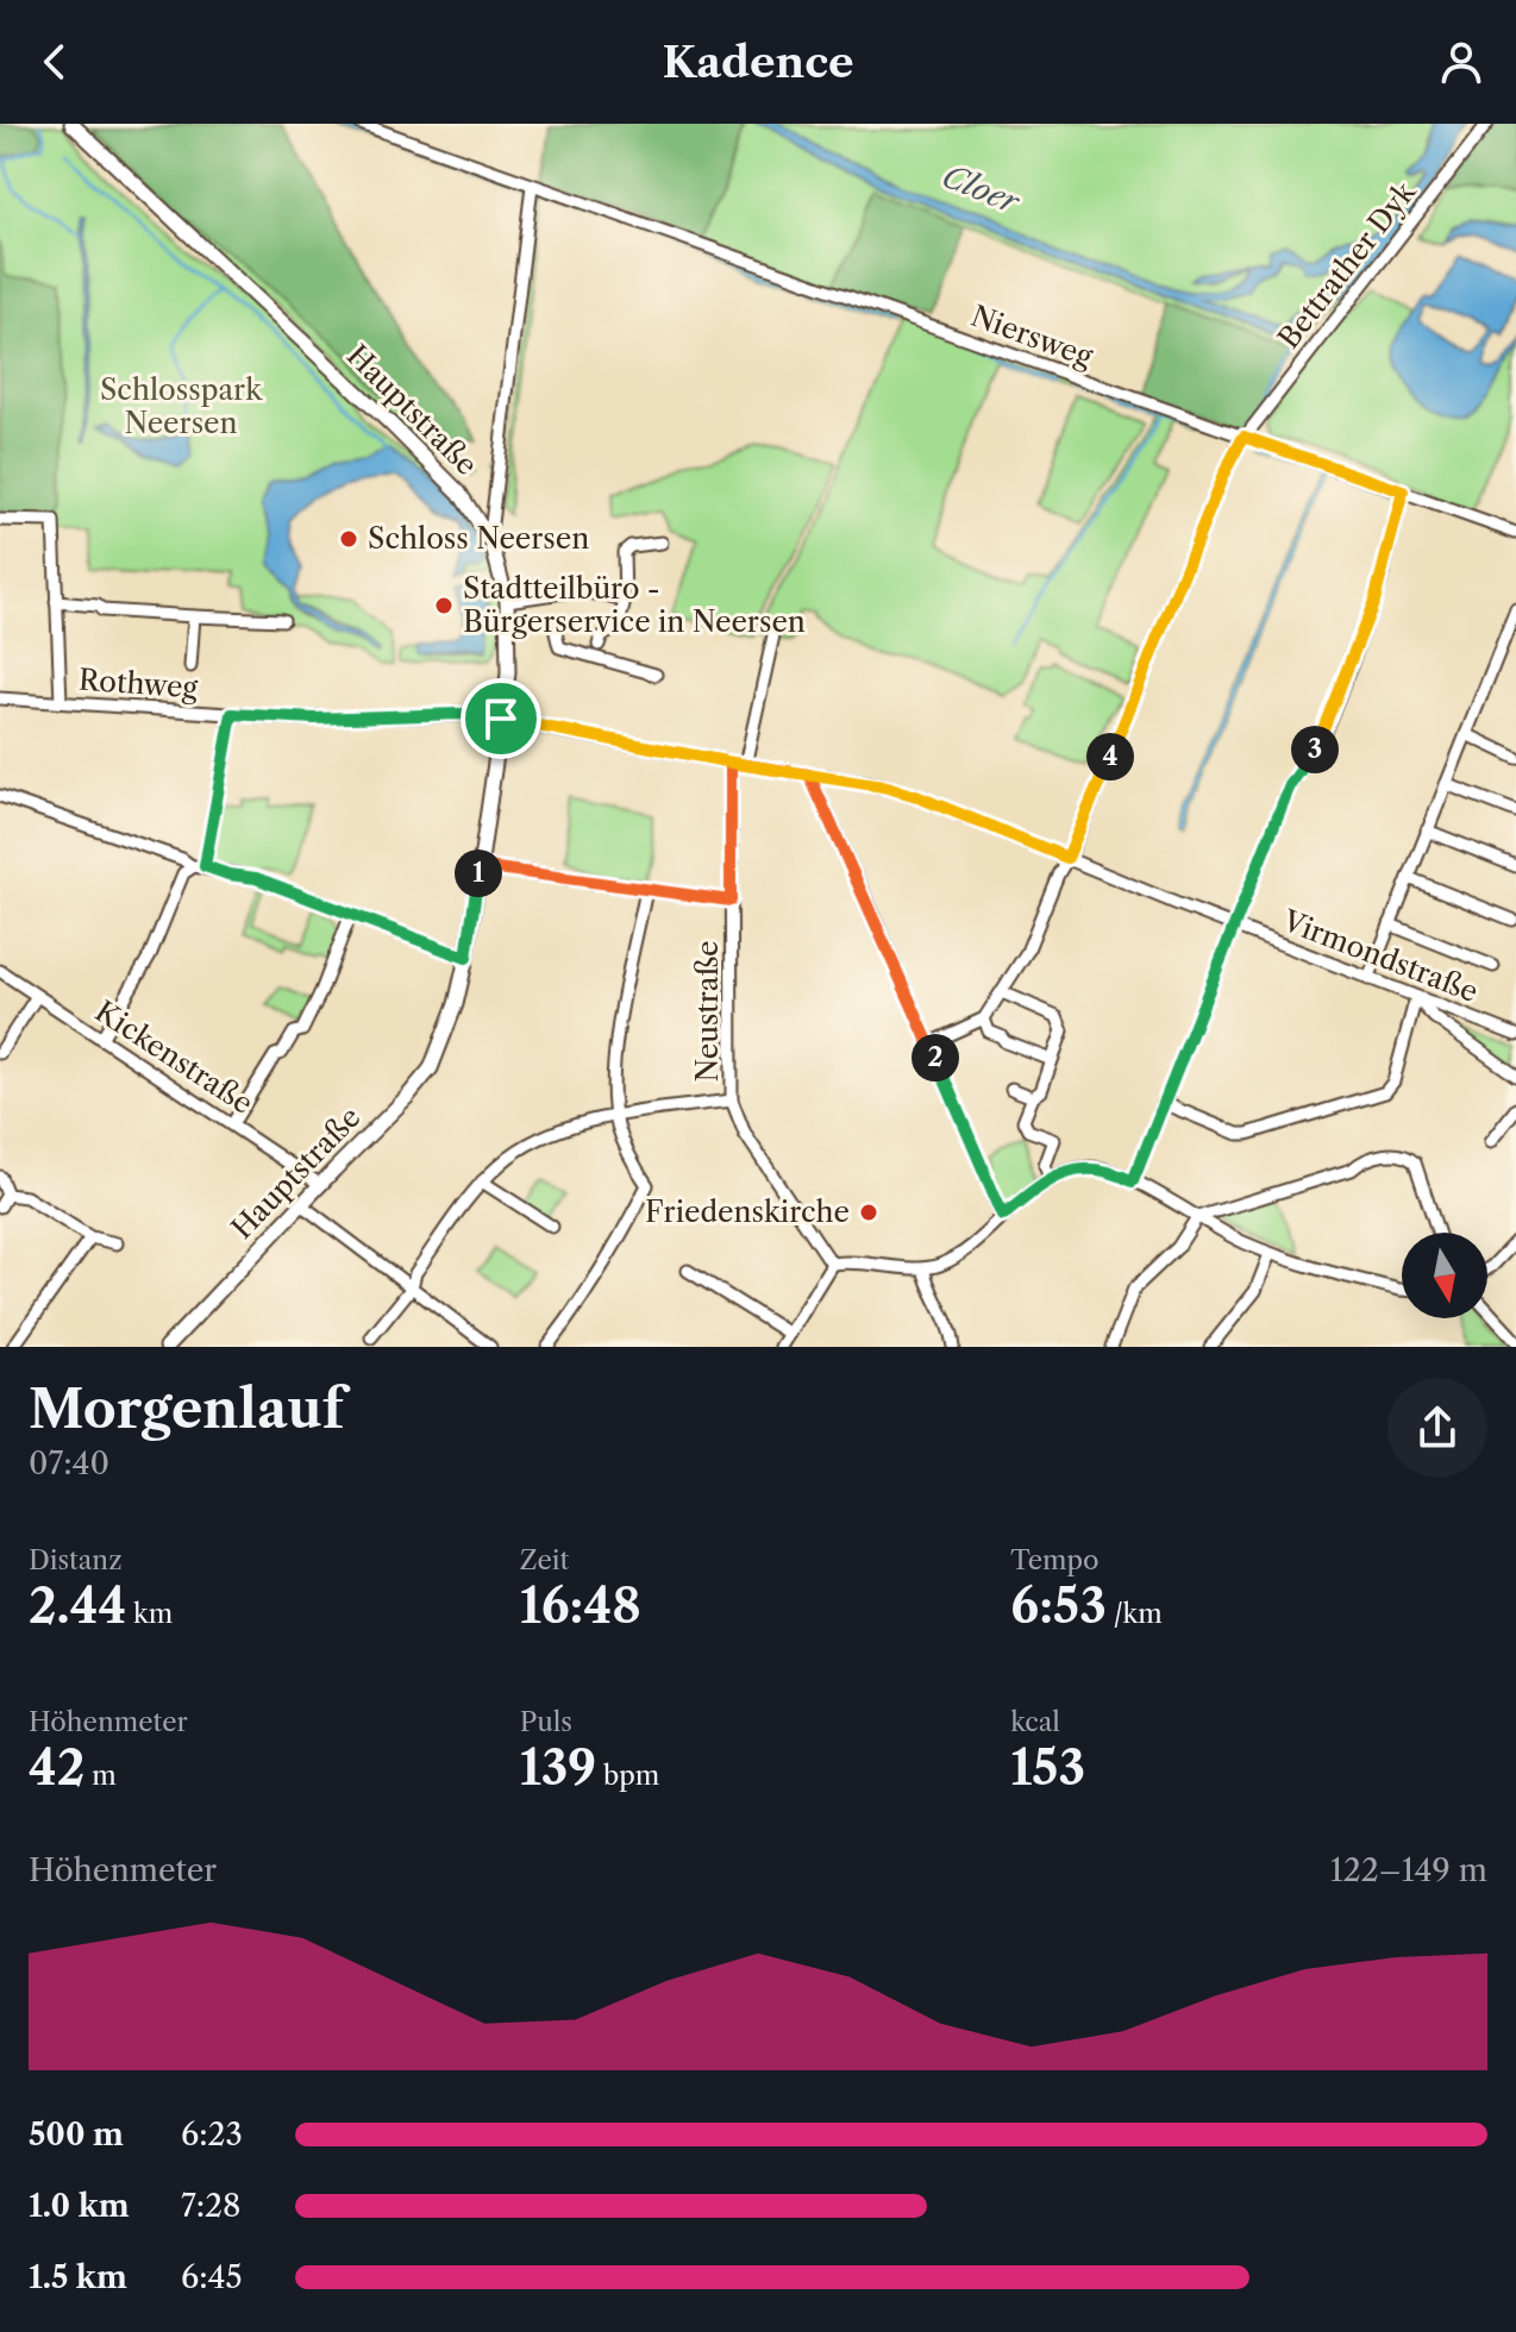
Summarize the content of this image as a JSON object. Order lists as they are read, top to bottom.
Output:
{
  "streets": {
    "street": [
      "Bettrather Dyk",
      "Niersweg",
      "Hauptstraße",
      "Rothweg",
      "Virmondstraße",
      "Neustraße",
      "Kickenstraße"
    ]
  },
  "crossings": [
    ["Bettrather Dyk", "Niersweg"],
    ["Bettrather Dyk", "Virmondstraße"],
    ["Hauptstraße", "Rothweg"],
    ["Hauptstraße", "Virmondstraße"],
    ["Hauptstraße", "Kickenstraße"],
    ["Rothweg", "Virmondstraße"],
    ["Virmondstraße", "Neustraße"]
  ],
  "water": ["Cloer"],
  "parks": ["Schlosspark Neersen"],
  "places": ["Schloss Neersen", "Stadtteilbüro - Bürgerservice in Neersen", "Friedenskirche"],
  "north": "bottom",
  "page": {
    "header": "Kadence",
    "pins": [
      "3",
      "4",
      "1",
      "2"
    ],
    "heading": ["Morgenlauf", "07:40"],
    "stats": [
      ["Distanz", "2.44 km"],
      ["Zeit", "16:48"],
      ["Tempo", "6:53 /km"],
      ["Höhenmeter", "42 m"],
      ["Puls", "139 bpm"],
      ["kcal", "153"]
    ],
    "chart": ["Höhenmeter", "122–149 m"],
    "list": [
      {
        "name": "500 m",
        "note": "6:23"
      },
      {
        "name": "1.0 km",
        "note": "7:28"
      },
      {
        "name": "1.5 km",
        "note": "6:45"
      }
    ]
  }
}
